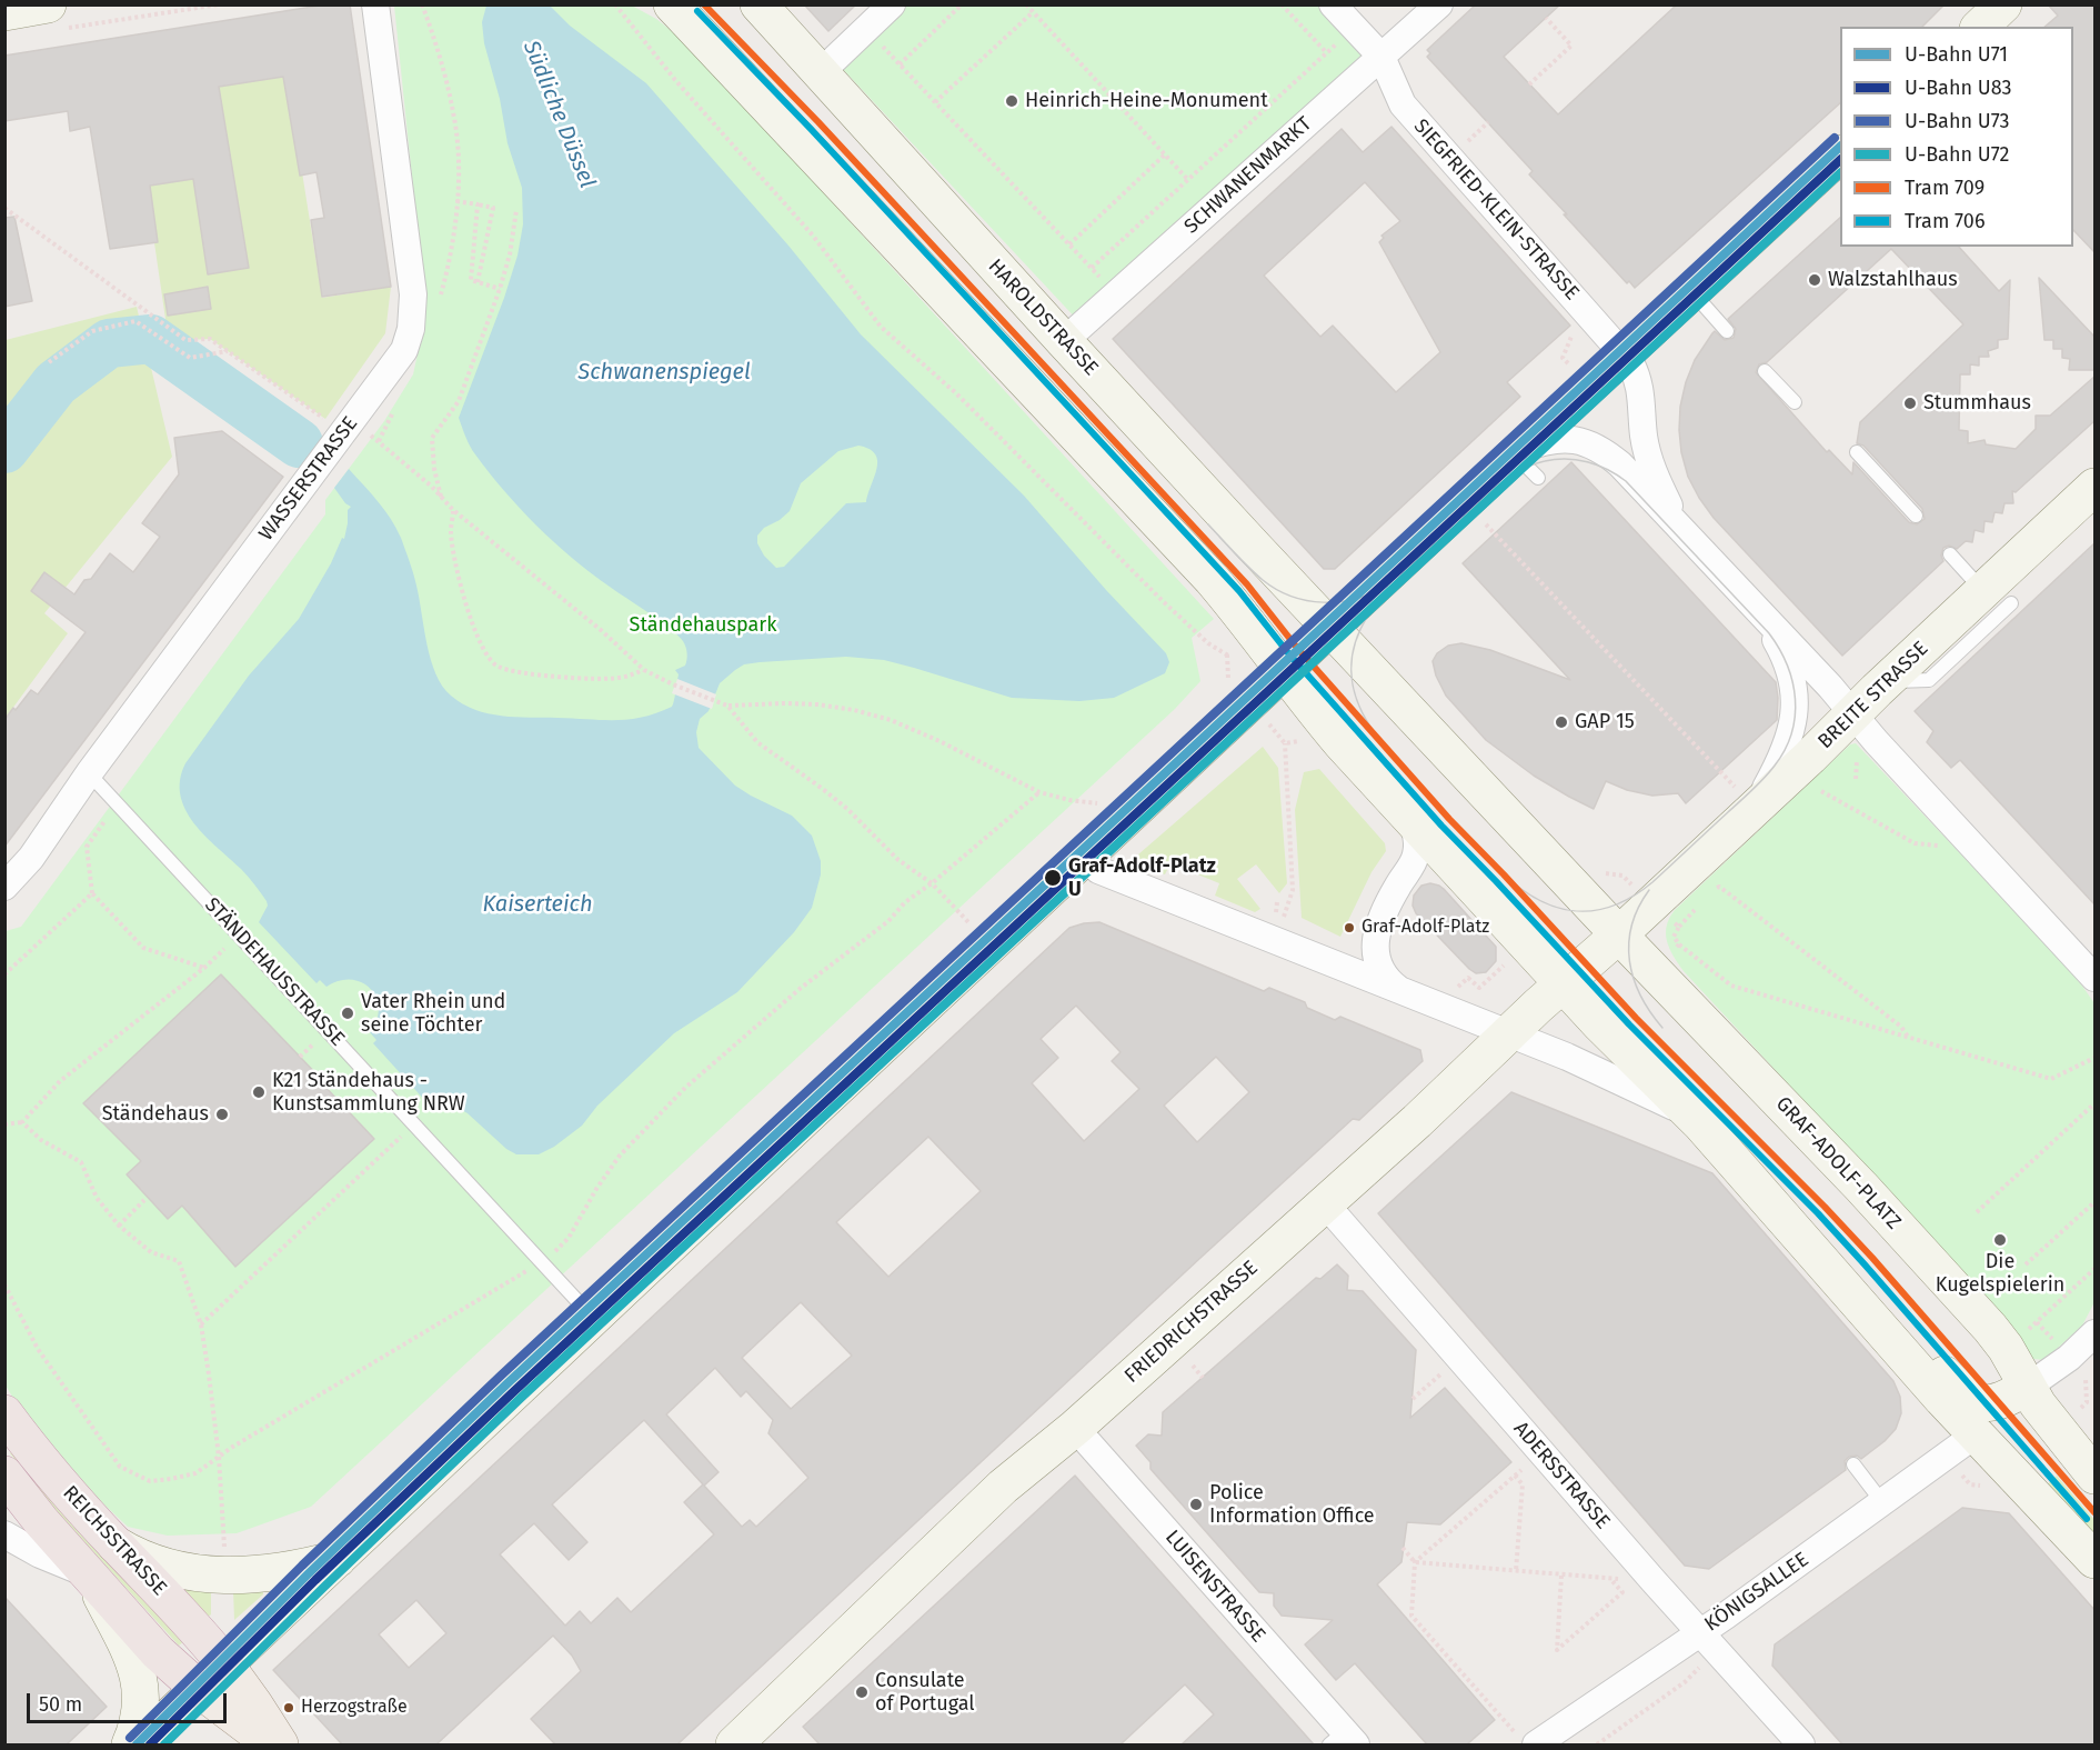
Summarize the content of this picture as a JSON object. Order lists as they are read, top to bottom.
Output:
{
  "streets": {
    "highway": ["REICHSSTRASSE"],
    "main road": [
      "HAROLDSTRASSE",
      "BREITE STRASSE",
      "GRAF-ADOLF-PLATZ",
      "FRIEDRICHSTRASSE"
    ],
    "street": [
      "SCHWANENMARKT",
      "SIEGFRIED-KLEIN-STRASSE",
      "WASSERSTRASSE",
      "ADERSSTRASSE",
      "LUISENSTRASSE",
      "KÖNIGSALLEE"
    ],
    "lane": ["STÄNDEHAUSSTRASSE"]
  },
  "crossings": [
    ["SCHWANENMARKT", "SIEGFRIED-KLEIN-STRASSE"],
    ["SCHWANENMARKT", "HAROLDSTRASSE"],
    ["HAROLDSTRASSE", "GRAF-ADOLF-PLATZ"],
    ["WASSERSTRASSE", "STÄNDEHAUSSTRASSE"],
    ["BREITE STRASSE", "FRIEDRICHSTRASSE"],
    ["GRAF-ADOLF-PLATZ", "FRIEDRICHSTRASSE"],
    ["FRIEDRICHSTRASSE", "ADERSSTRASSE"],
    ["FRIEDRICHSTRASSE", "LUISENSTRASSE"],
    ["ADERSSTRASSE", "KÖNIGSALLEE"]
  ],
  "water": ["Südliche Düssel", "Schwanenspiegel", "Kaiserteich"],
  "parks": ["Ständehauspark"],
  "places": [
    "Heinrich-Heine-Monument",
    "Walzstahlhaus",
    "Stummhaus",
    "GAP 15",
    "Graf-Adolf-Platz U",
    "Graf-Adolf-Platz",
    "Vater Rhein und seine Töchter",
    "K21 Ständehaus - Kunstsammlung NRW",
    "Ständehaus",
    "Die Kugelspielerin",
    "Police Information Office",
    "Consulate of Portugal",
    "Herzogstraße"
  ],
  "lines": [
    "tram line 709",
    "tram line 706",
    "metro line U73",
    "metro line U71",
    "metro line U83",
    "metro line U72"
  ],
  "legend": [
    "U-Bahn U71",
    "U-Bahn U83",
    "U-Bahn U73",
    "U-Bahn U72",
    "Tram 709",
    "Tram 706"
  ],
  "scale_bar": "50 m"
}
